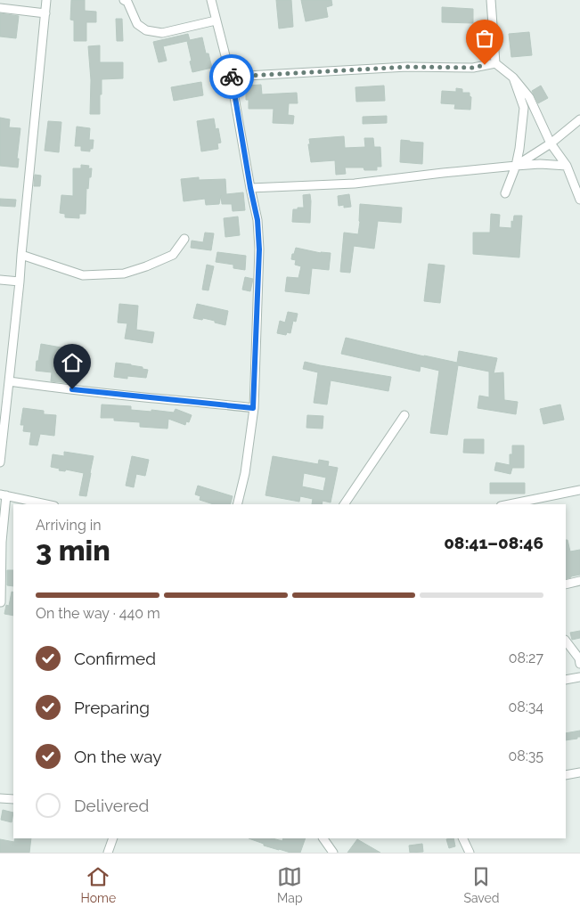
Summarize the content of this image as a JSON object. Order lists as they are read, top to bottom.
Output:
{
  "page": {
    "heading": ["3 min", "Arriving in", "08:41–08:46"],
    "bar": "On the way · 440 m",
    "list": [
      ["Confirmed", "08:27"],
      ["Preparing", "08:34"],
      ["On the way", "08:35"],
      "Delivered"
    ],
    "tabs": ["Home", "Map", "Saved"]
  }
}
